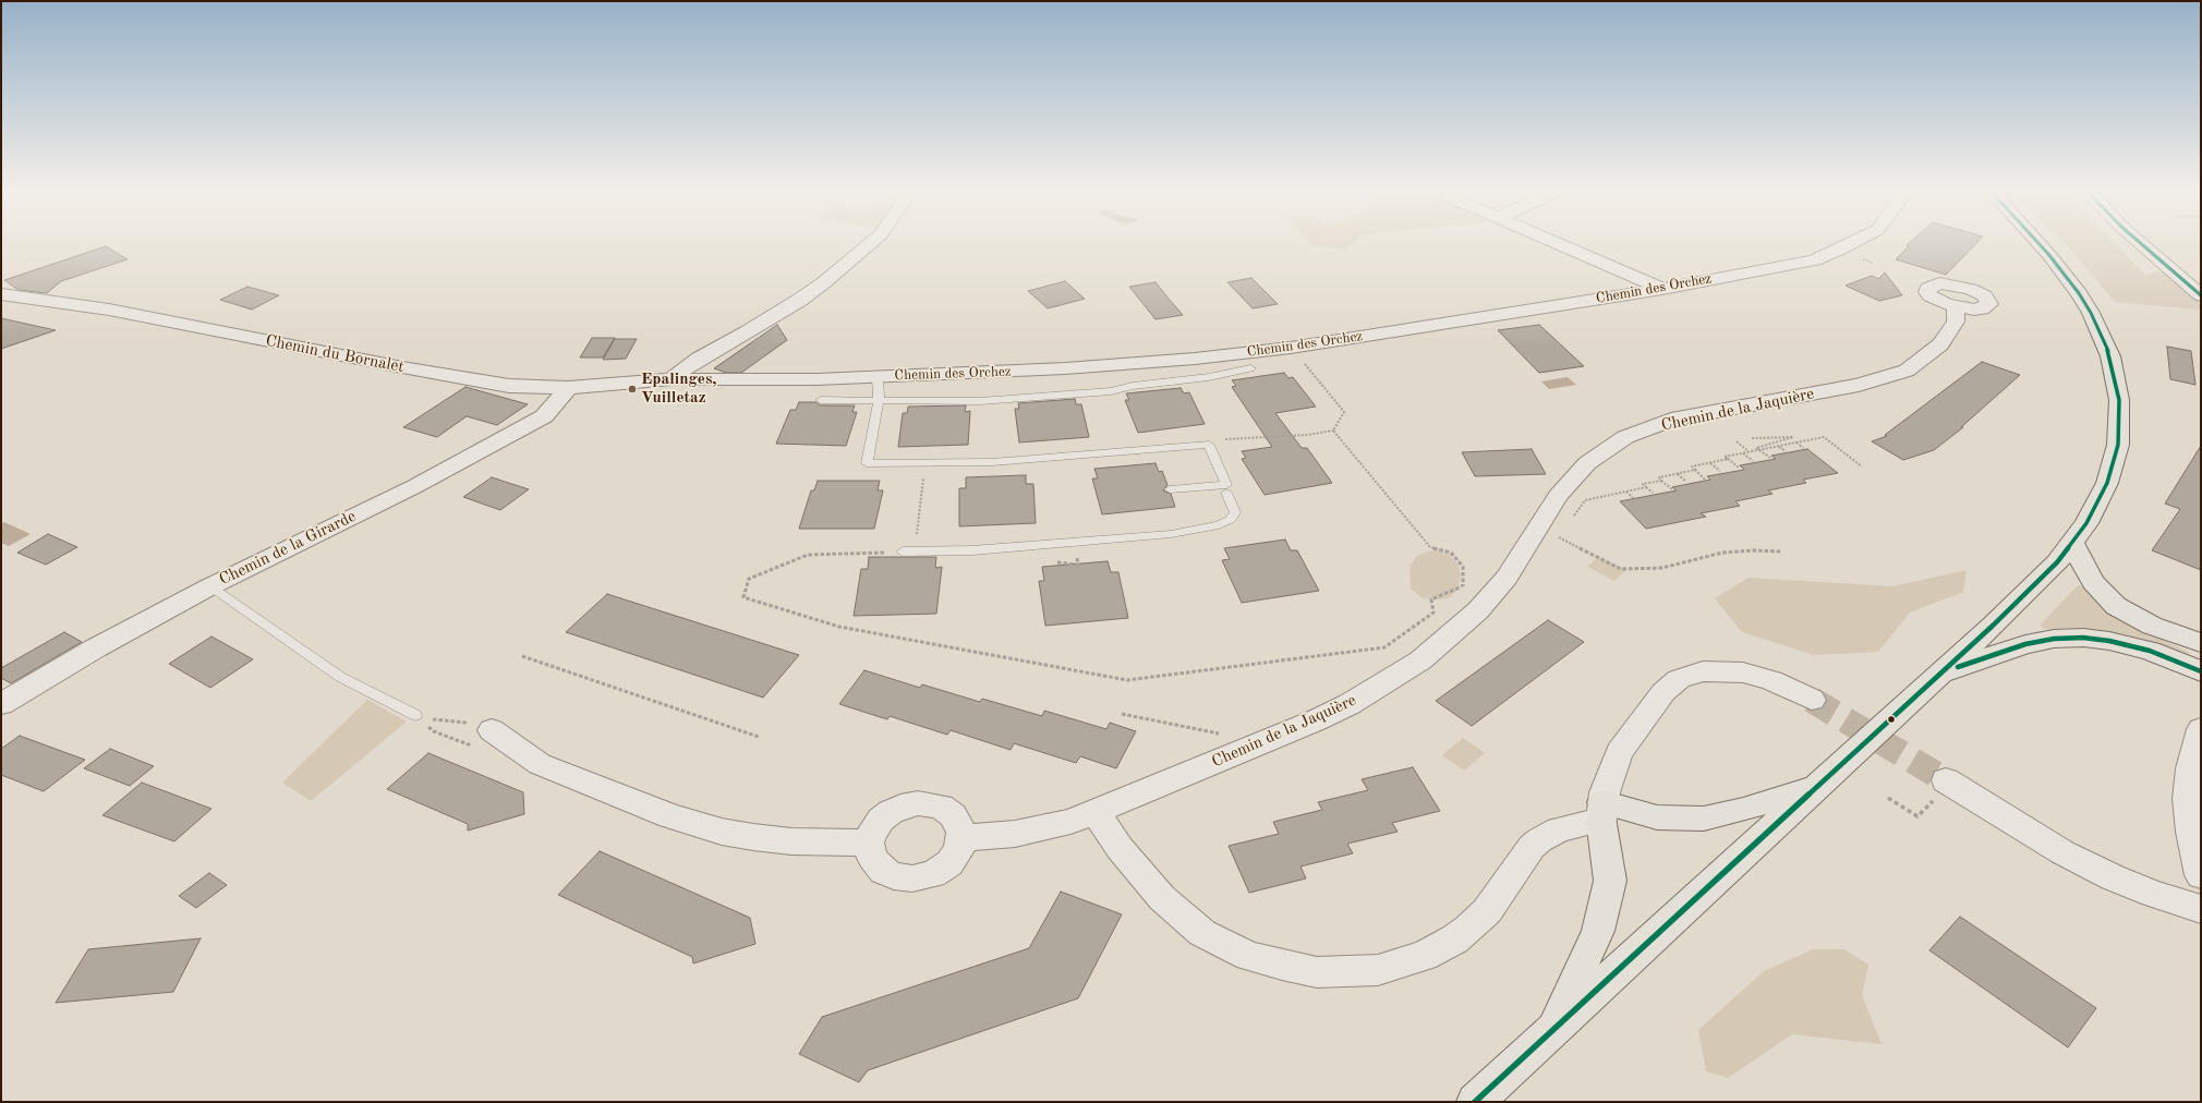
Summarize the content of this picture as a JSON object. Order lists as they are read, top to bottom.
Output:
{
  "streets": {
    "street": [
      "Chemin des Orchez",
      "Chemin du Bornalet",
      "Chemin de la Jaquière",
      "Chemin de la Girarde"
    ]
  },
  "crossings": [
    ["Chemin des Orchez", "Chemin du Bornalet"],
    ["Chemin du Bornalet", "Chemin de la Girarde"]
  ],
  "places": ["Epalinges, Vuilletaz"]
}
